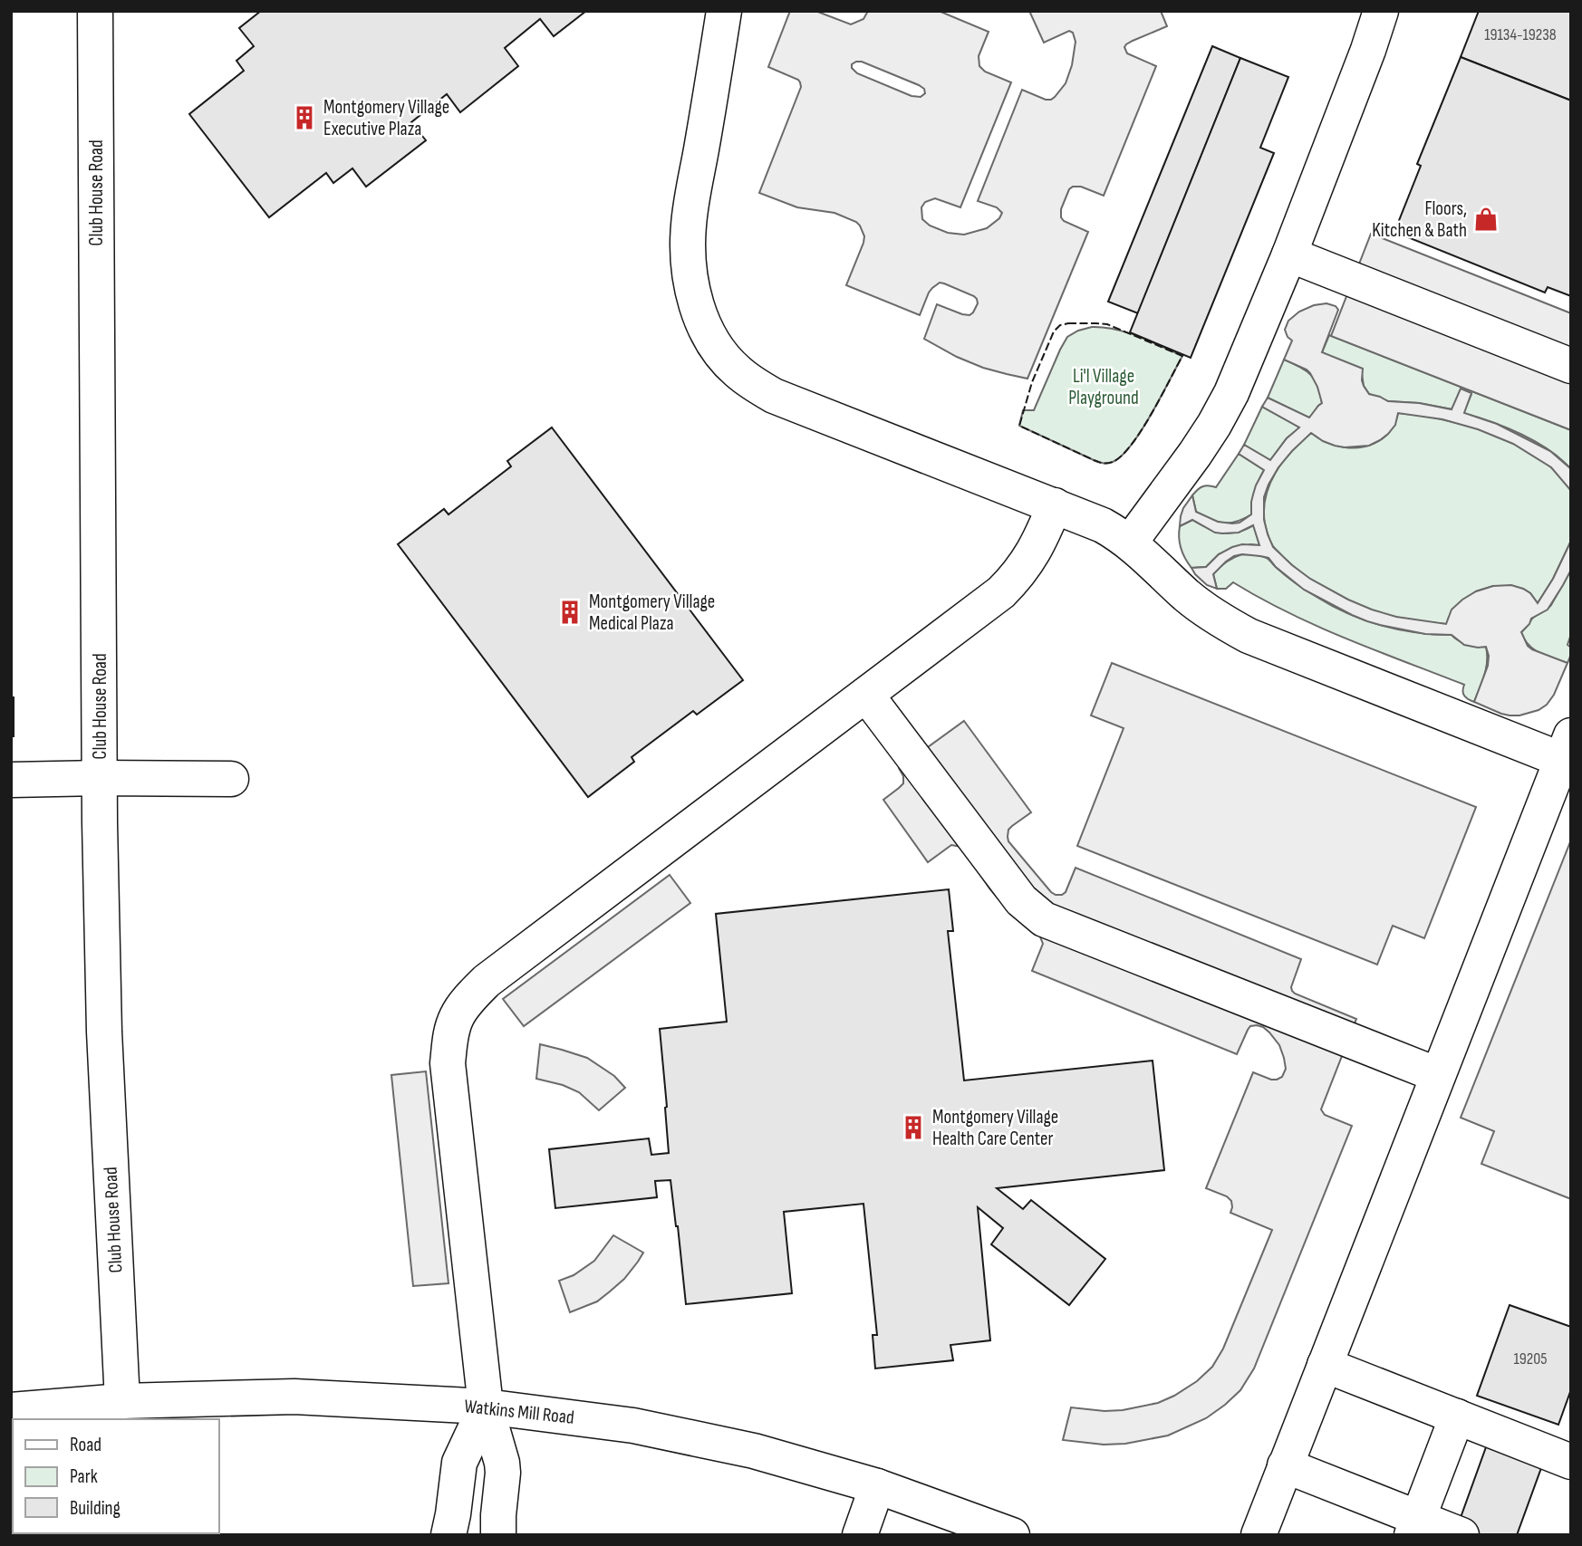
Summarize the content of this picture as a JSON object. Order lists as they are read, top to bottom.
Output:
{
  "streets": {
    "street": ["Club House Road", "Watkins Mill Road"]
  },
  "crossings": [
    ["Club House Road", "Watkins Mill Road"]
  ],
  "parks": ["Li'l Village Playground"],
  "places": {
    "building": ["Montgomery Village Executive Plaza", "Montgomery Village Medical Plaza", "Montgomery Village Health Care Center"],
    "shop": ["Floors, Kitchen & Bath"]
  },
  "house_numbers": ["19134-19238", "19205"],
  "legend": ["Road", "Park", "Building"]
}
